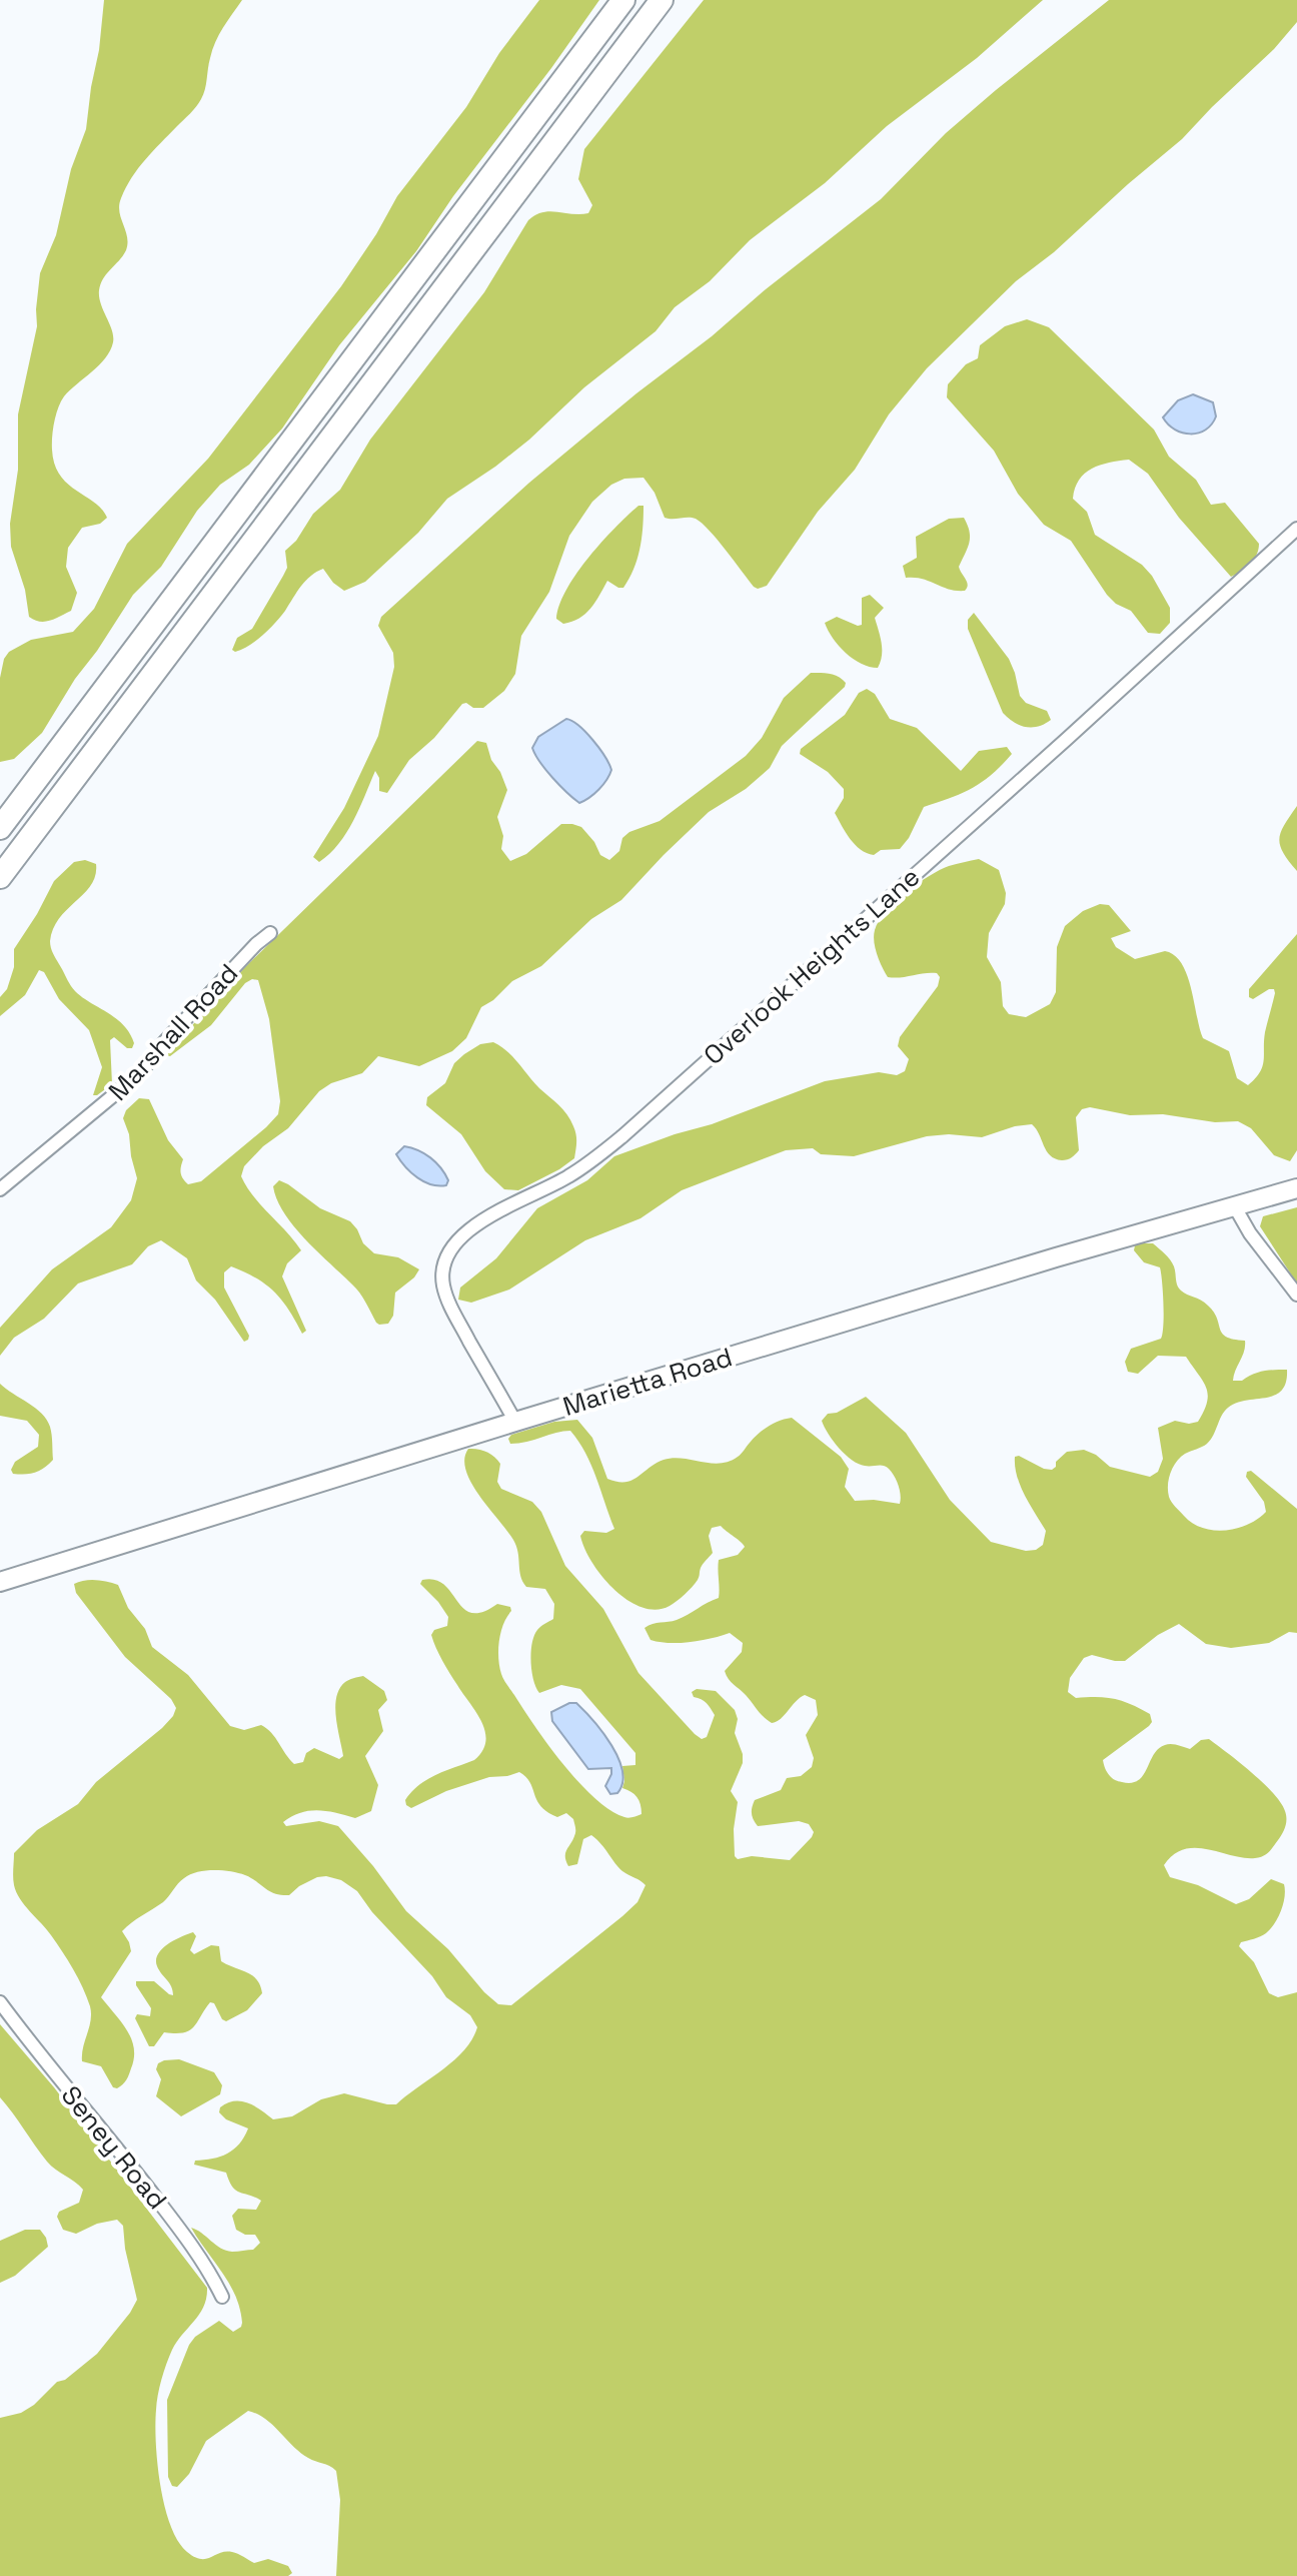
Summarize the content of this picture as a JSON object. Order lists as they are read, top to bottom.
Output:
{
  "streets": {
    "street": [
      "Overlook Heights Lane",
      "Marshall Road",
      "Marietta Road",
      "Seney Road"
    ]
  },
  "crossings": [
    ["Overlook Heights Lane", "Marietta Road"]
  ]
}
